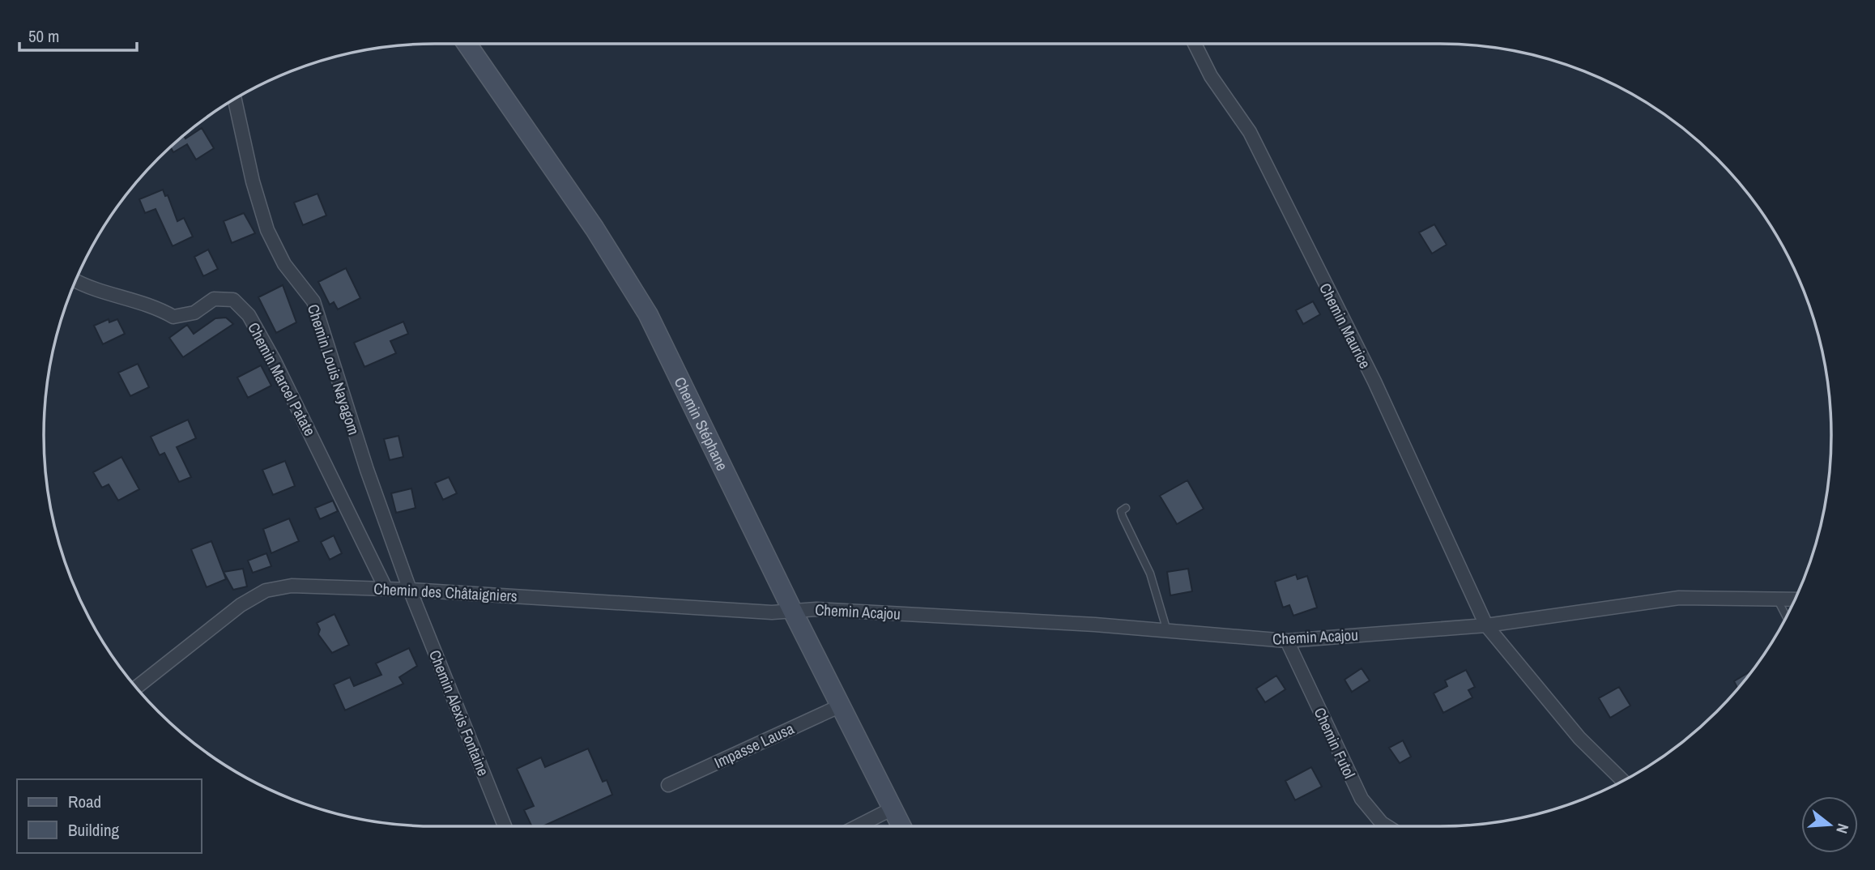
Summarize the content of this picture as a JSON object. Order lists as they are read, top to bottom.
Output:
{
  "streets": {
    "main road": ["Chemin Stéphane"],
    "street": [
      "Chemin Maurice",
      "Chemin Louis Nayagom",
      "Chemin Marcel Patate",
      "Chemin des Châtaigniers",
      "Chemin Acajou",
      "Chemin Alexis Fontaine",
      "Chemin Futol",
      "Impasse Lausa"
    ]
  },
  "crossings": [
    ["Chemin Maurice", "Chemin Acajou"],
    ["Chemin Louis Nayagom", "Chemin des Châtaigniers"],
    ["Chemin Louis Nayagom", "Chemin Alexis Fontaine"],
    ["Chemin Marcel Patate", "Chemin des Châtaigniers"],
    ["Chemin Stéphane", "Chemin des Châtaigniers"],
    ["Chemin Stéphane", "Chemin Acajou"],
    ["Chemin Stéphane", "Impasse Lausa"],
    ["Chemin des Châtaigniers", "Chemin Acajou"],
    ["Chemin des Châtaigniers", "Chemin Alexis Fontaine"],
    ["Chemin Acajou", "Chemin Futol"]
  ],
  "legend": ["Road", "Building"],
  "scale_bar": "50 m",
  "north": "right"
}
